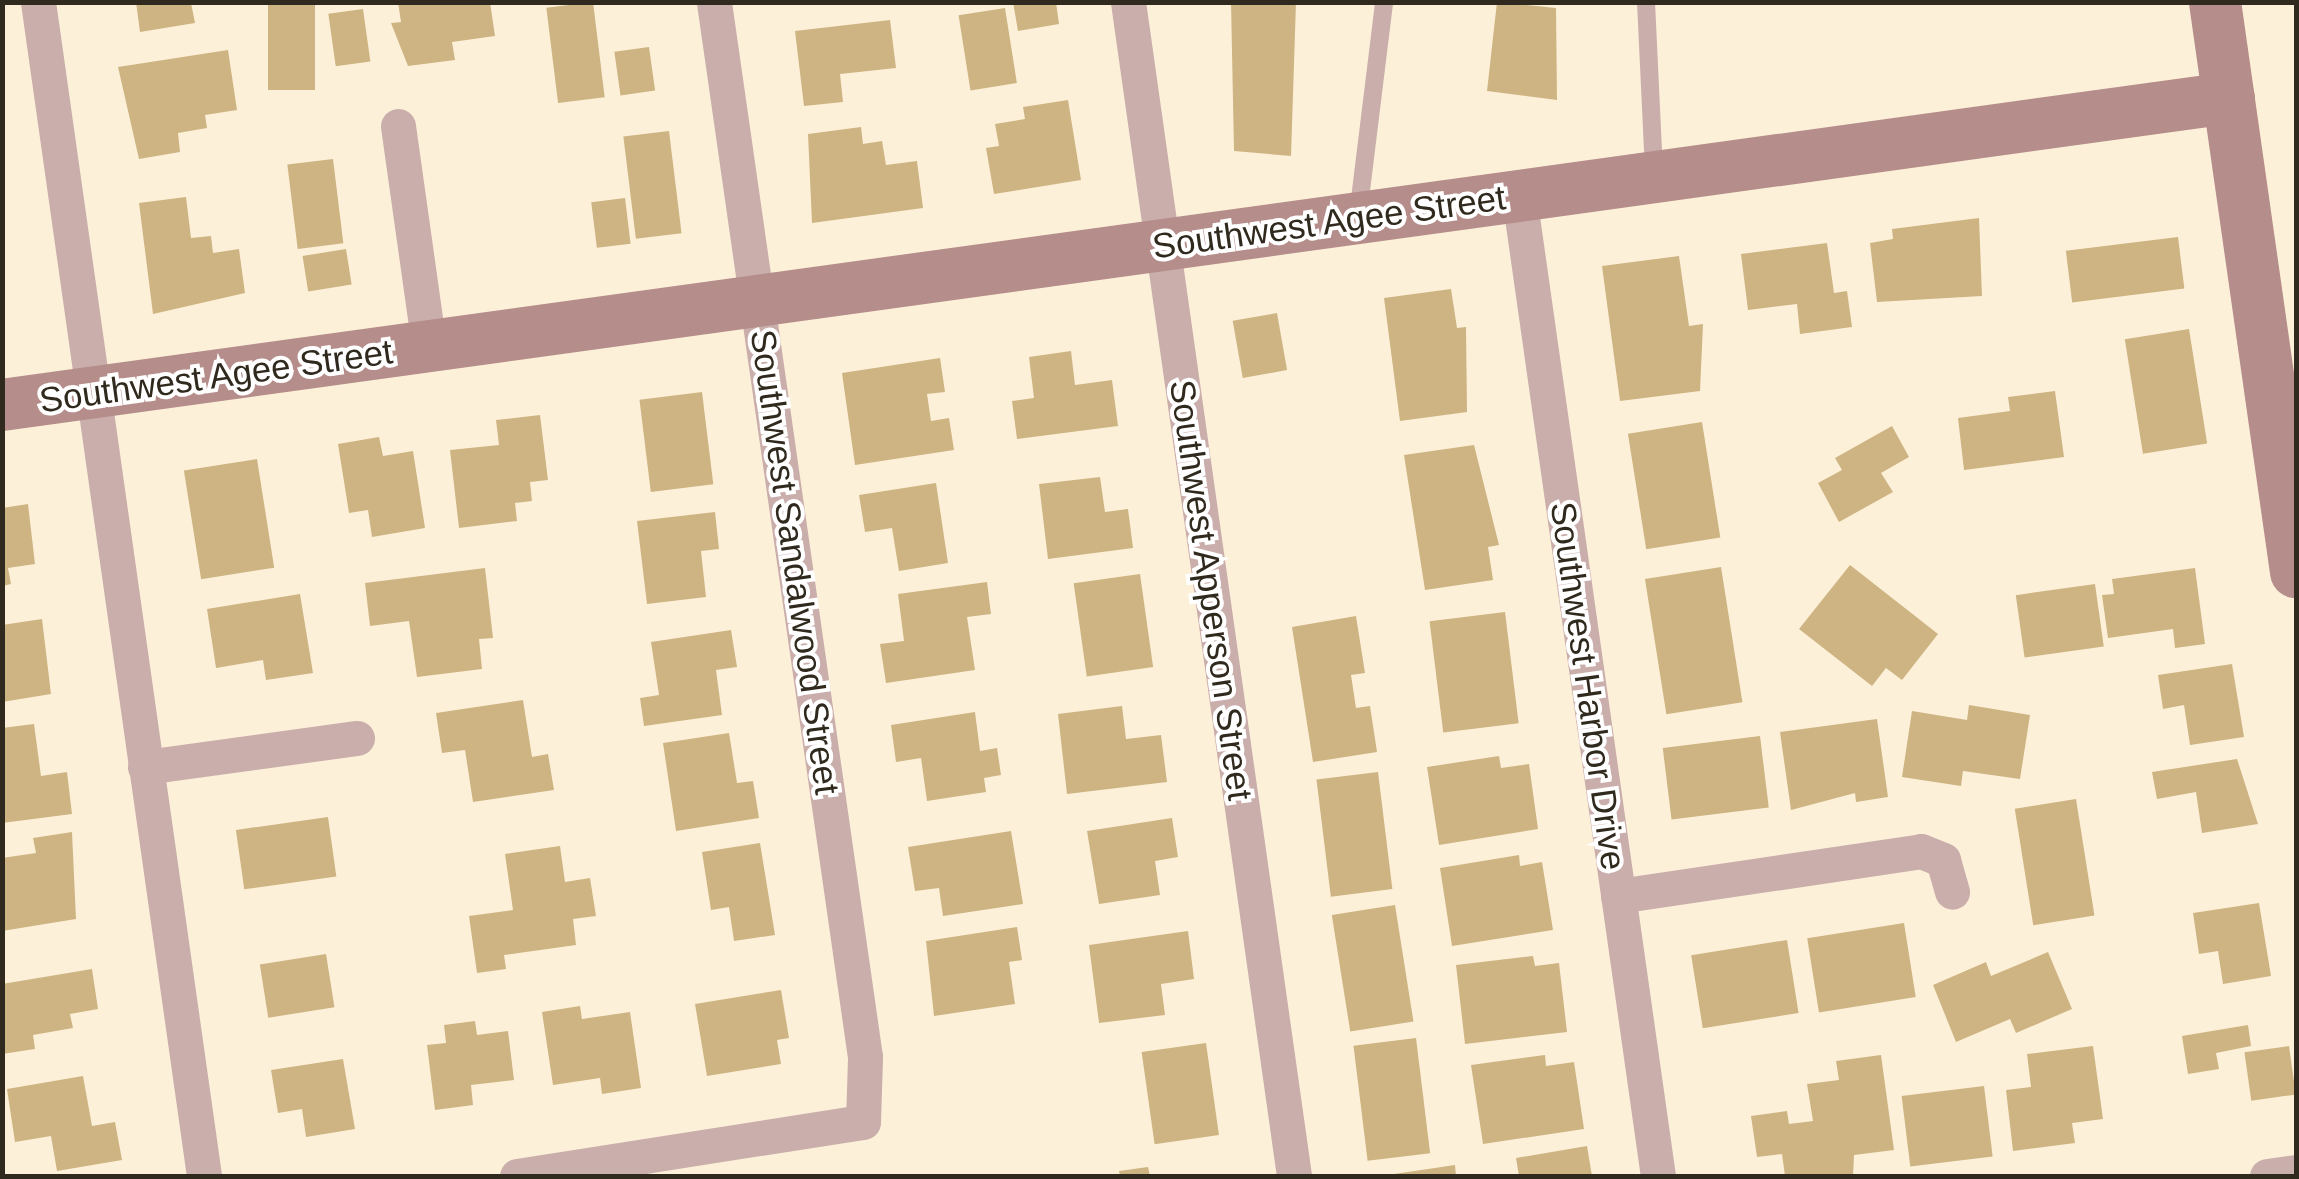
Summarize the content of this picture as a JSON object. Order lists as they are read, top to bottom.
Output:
{
  "streets": {
    "street": [
      "Southwest Agee Street",
      "Southwest Sandalwood Street",
      "Southwest Apperson Street",
      "Southwest Harbor Drive"
    ]
  },
  "crossings": [
    ["Southwest Agee Street", "Southwest Sandalwood Street"],
    ["Southwest Agee Street", "Southwest Apperson Street"],
    ["Southwest Agee Street", "Southwest Harbor Drive"]
  ]
}
